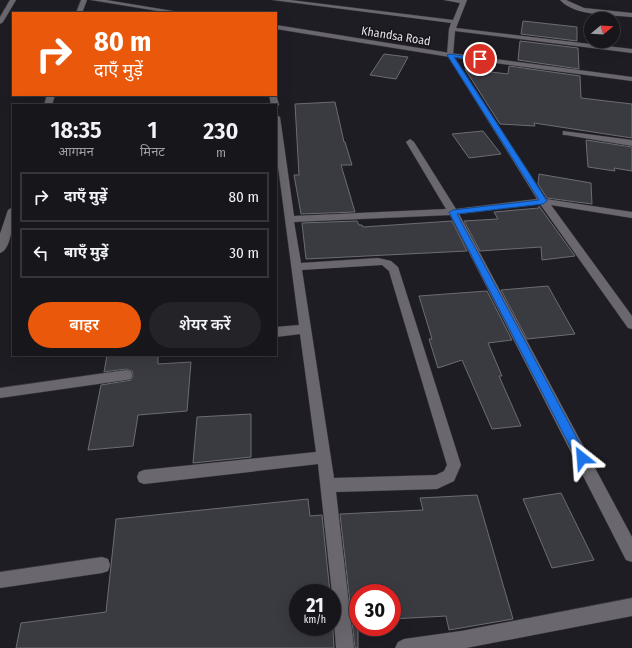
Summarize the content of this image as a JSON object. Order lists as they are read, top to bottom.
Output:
{
  "streets": {
    "street": ["Khandsa Road"]
  },
  "north": "right",
  "page": {
    "turn": ["80 m", "दाएँ मुड़ें"],
    "eta": [
      "18:35",
      "आगमन",
      "1",
      "मिनट",
      "230",
      "m"
    ],
    "list": [
      {
        "name": "दाएँ मुड़ें",
        "value": "80 m"
      },
      {
        "name": "बाएँ मुड़ें",
        "value": "30 m"
      }
    ],
    "buttons": ["बाहर", "शेयर करें"],
    "speed": "21 km/h",
    "limit": "30"
  }
}
